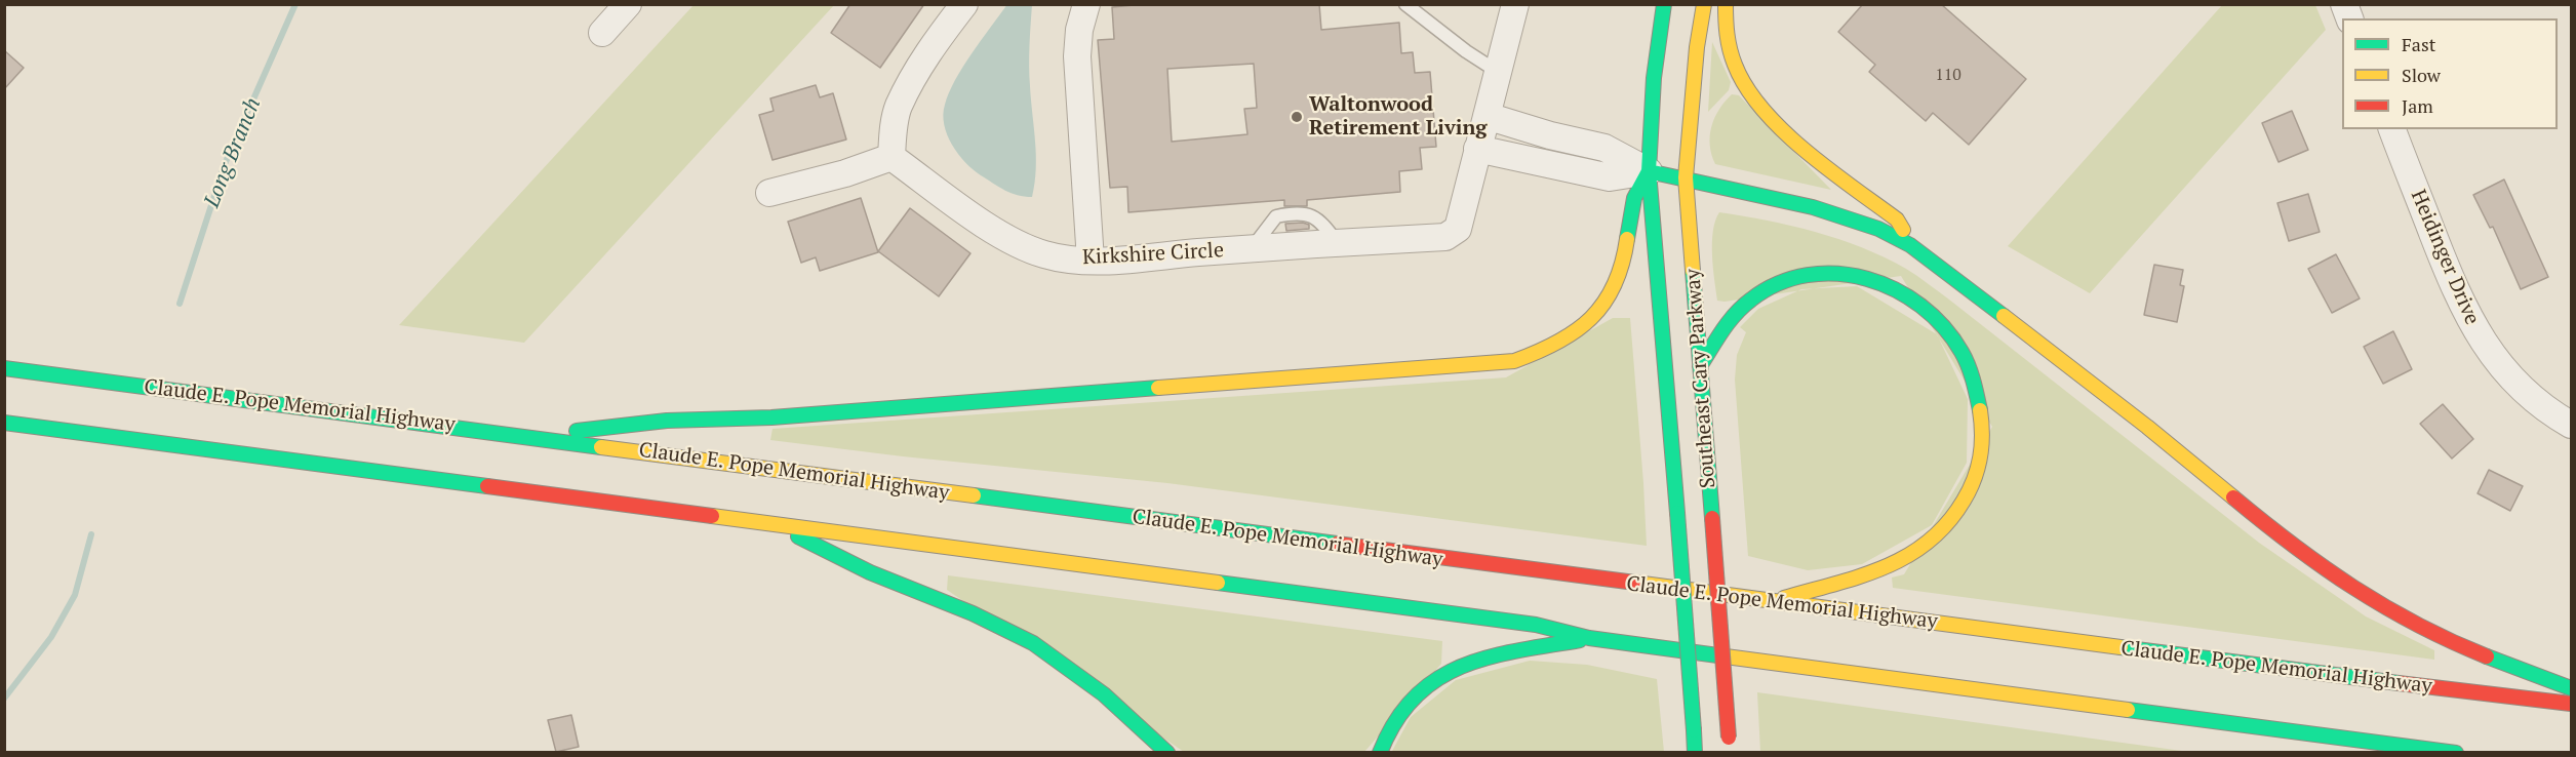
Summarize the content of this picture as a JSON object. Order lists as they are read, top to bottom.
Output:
{
  "streets": {
    "main road": ["Southeast Cary Parkway", "Claude E. Pope Memorial Highway"],
    "street": ["Kirkshire Circle", "Heidinger Drive"]
  },
  "water": ["Long Branch"],
  "places": ["Waltonwood Retirement Living"],
  "house_numbers": ["110"],
  "legend": ["Fast", "Slow", "Jam"]
}
